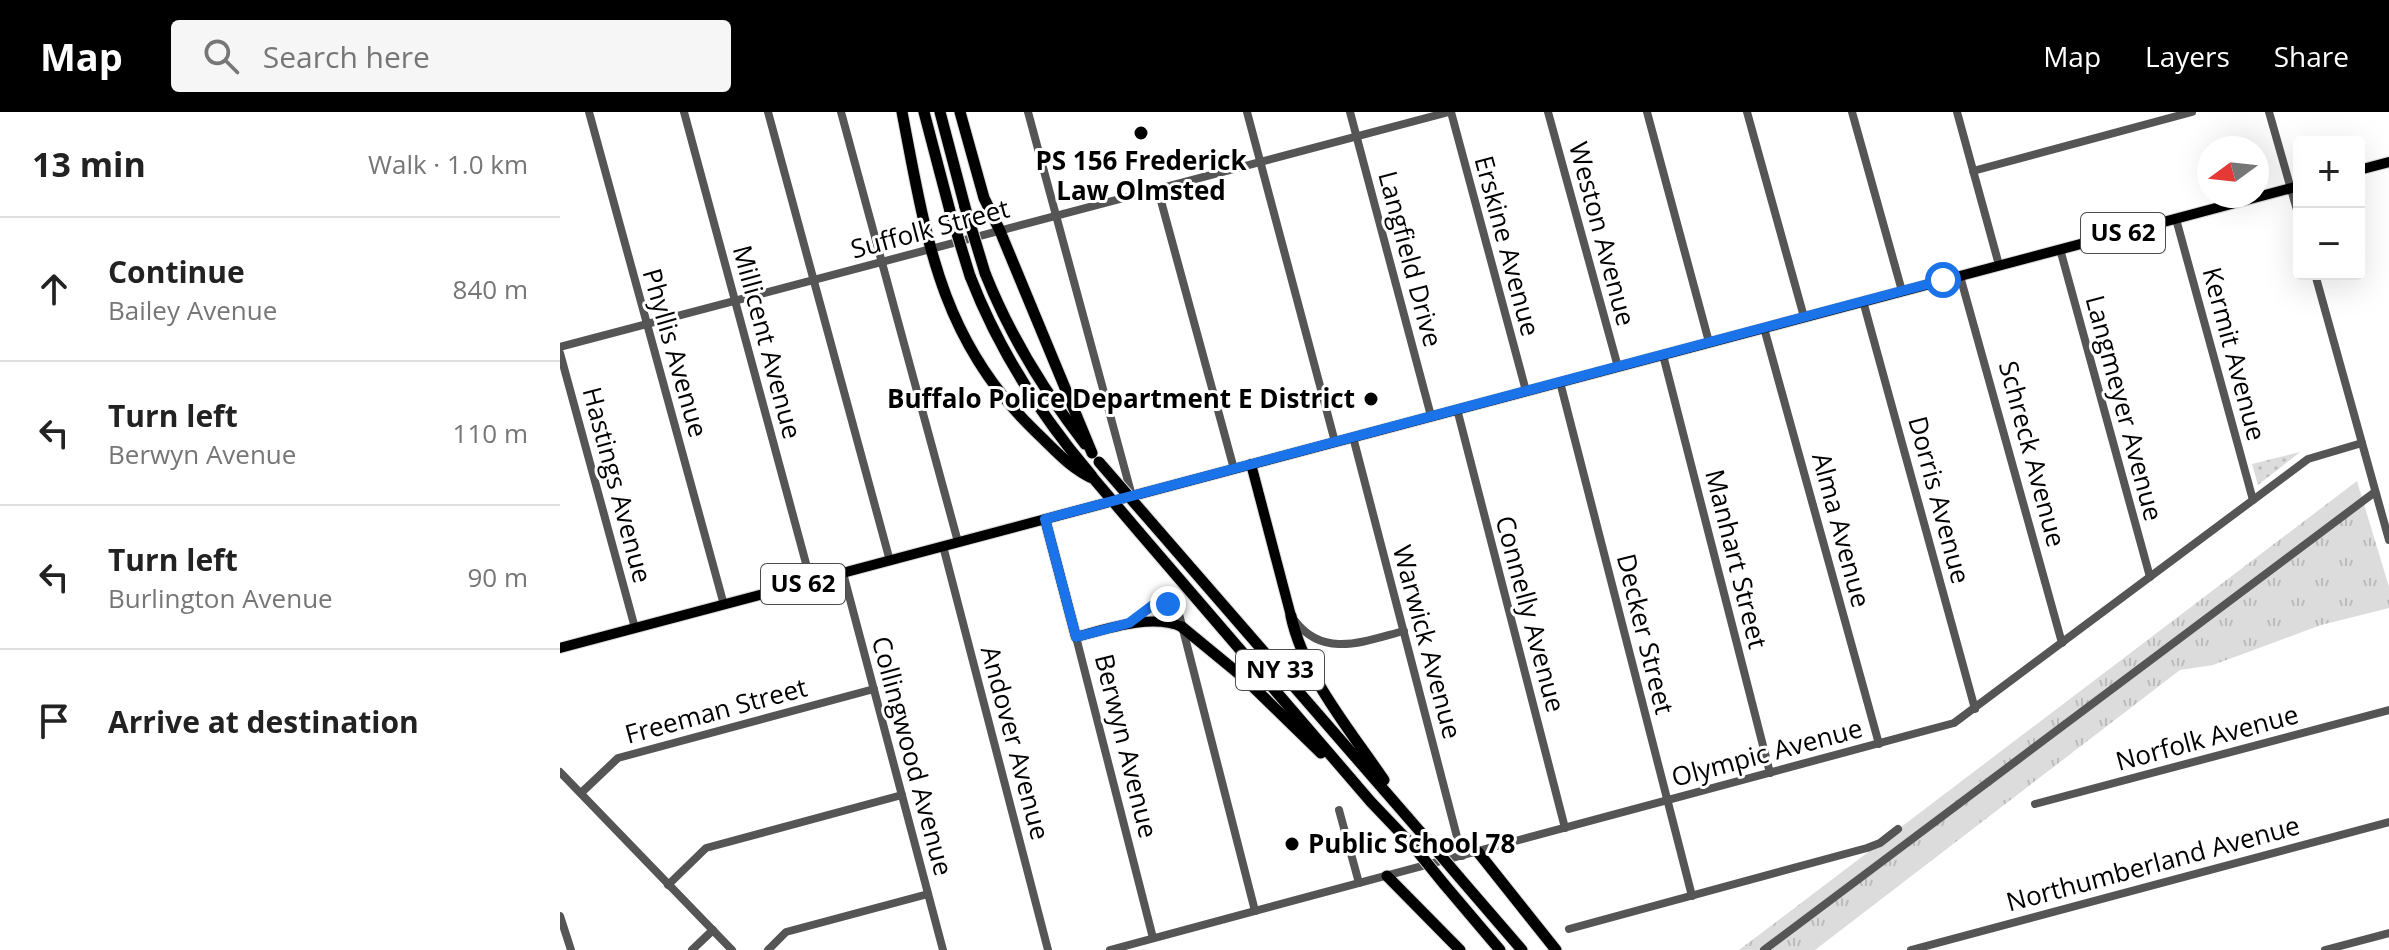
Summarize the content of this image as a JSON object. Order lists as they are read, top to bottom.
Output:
{
  "streets": {
    "highway": ["NY 33"],
    "main road": ["US 62", "Berwyn Avenue"],
    "street": [
      "Suffolk Street",
      "Weston Avenue",
      "Erskine Avenue",
      "Langfield Drive",
      "Millicent Avenue",
      "Phyllis Avenue",
      "Kermit Avenue",
      "Langmeyer Avenue",
      "Schreck Avenue",
      "Hastings Avenue",
      "Dorris Avenue",
      "Alma Avenue",
      "Manhart Street",
      "Connelly Avenue",
      "Decker Street",
      "Warwick Avenue",
      "Freeman Street",
      "Norfolk Avenue",
      "Andover Avenue",
      "Olympic Avenue",
      "Collingwood Avenue",
      "Northumberland Avenue"
    ]
  },
  "crossings": [
    ["Suffolk Street", "Erskine Avenue"],
    ["Suffolk Street", "Langfield Drive"],
    ["Suffolk Street", "Millicent Avenue"],
    ["Suffolk Street", "Phyllis Avenue"],
    ["US 62", "Weston Avenue"],
    ["US 62", "Erskine Avenue"],
    ["US 62", "Langfield Drive"],
    ["US 62", "Millicent Avenue"],
    ["US 62", "Phyllis Avenue"],
    ["US 62", "Kermit Avenue"],
    ["US 62", "Langmeyer Avenue"],
    ["US 62", "Schreck Avenue"],
    ["US 62", "Hastings Avenue"],
    ["US 62", "Dorris Avenue"],
    ["US 62", "Alma Avenue"],
    ["US 62", "Manhart Street"],
    ["US 62", "Connelly Avenue"],
    ["US 62", "Decker Street"],
    ["US 62", "Warwick Avenue"],
    ["US 62", "Andover Avenue"],
    ["US 62", "Berwyn Avenue"],
    ["US 62", "Collingwood Avenue"],
    ["Kermit Avenue", "Olympic Avenue"],
    ["Langmeyer Avenue", "Olympic Avenue"],
    ["Schreck Avenue", "Olympic Avenue"],
    ["Dorris Avenue", "Olympic Avenue"],
    ["Alma Avenue", "Olympic Avenue"],
    ["Manhart Street", "Olympic Avenue"],
    ["Connelly Avenue", "Olympic Avenue"],
    ["Decker Street", "Olympic Avenue"],
    ["Warwick Avenue", "Olympic Avenue"],
    ["Freeman Street", "Collingwood Avenue"],
    ["Berwyn Avenue", "Olympic Avenue"]
  ],
  "places": ["PS 156 Frederick Law Olmsted", "Buffalo Police Department E District", "Public School 78"],
  "north": "left",
  "page": {
    "header": "Map",
    "search": "Search here",
    "nav": ["Map", "Layers", "Share"],
    "heading": ["13 min", "Walk · 1.0 km"],
    "map_buttons": ["+", "−"],
    "list": [
      ["Continue", "Bailey Avenue", "840 m"],
      ["Turn left", "Berwyn Avenue", "110 m"],
      ["Turn left", "Burlington Avenue", "90 m"],
      "Arrive at destination"
    ]
  }
}
